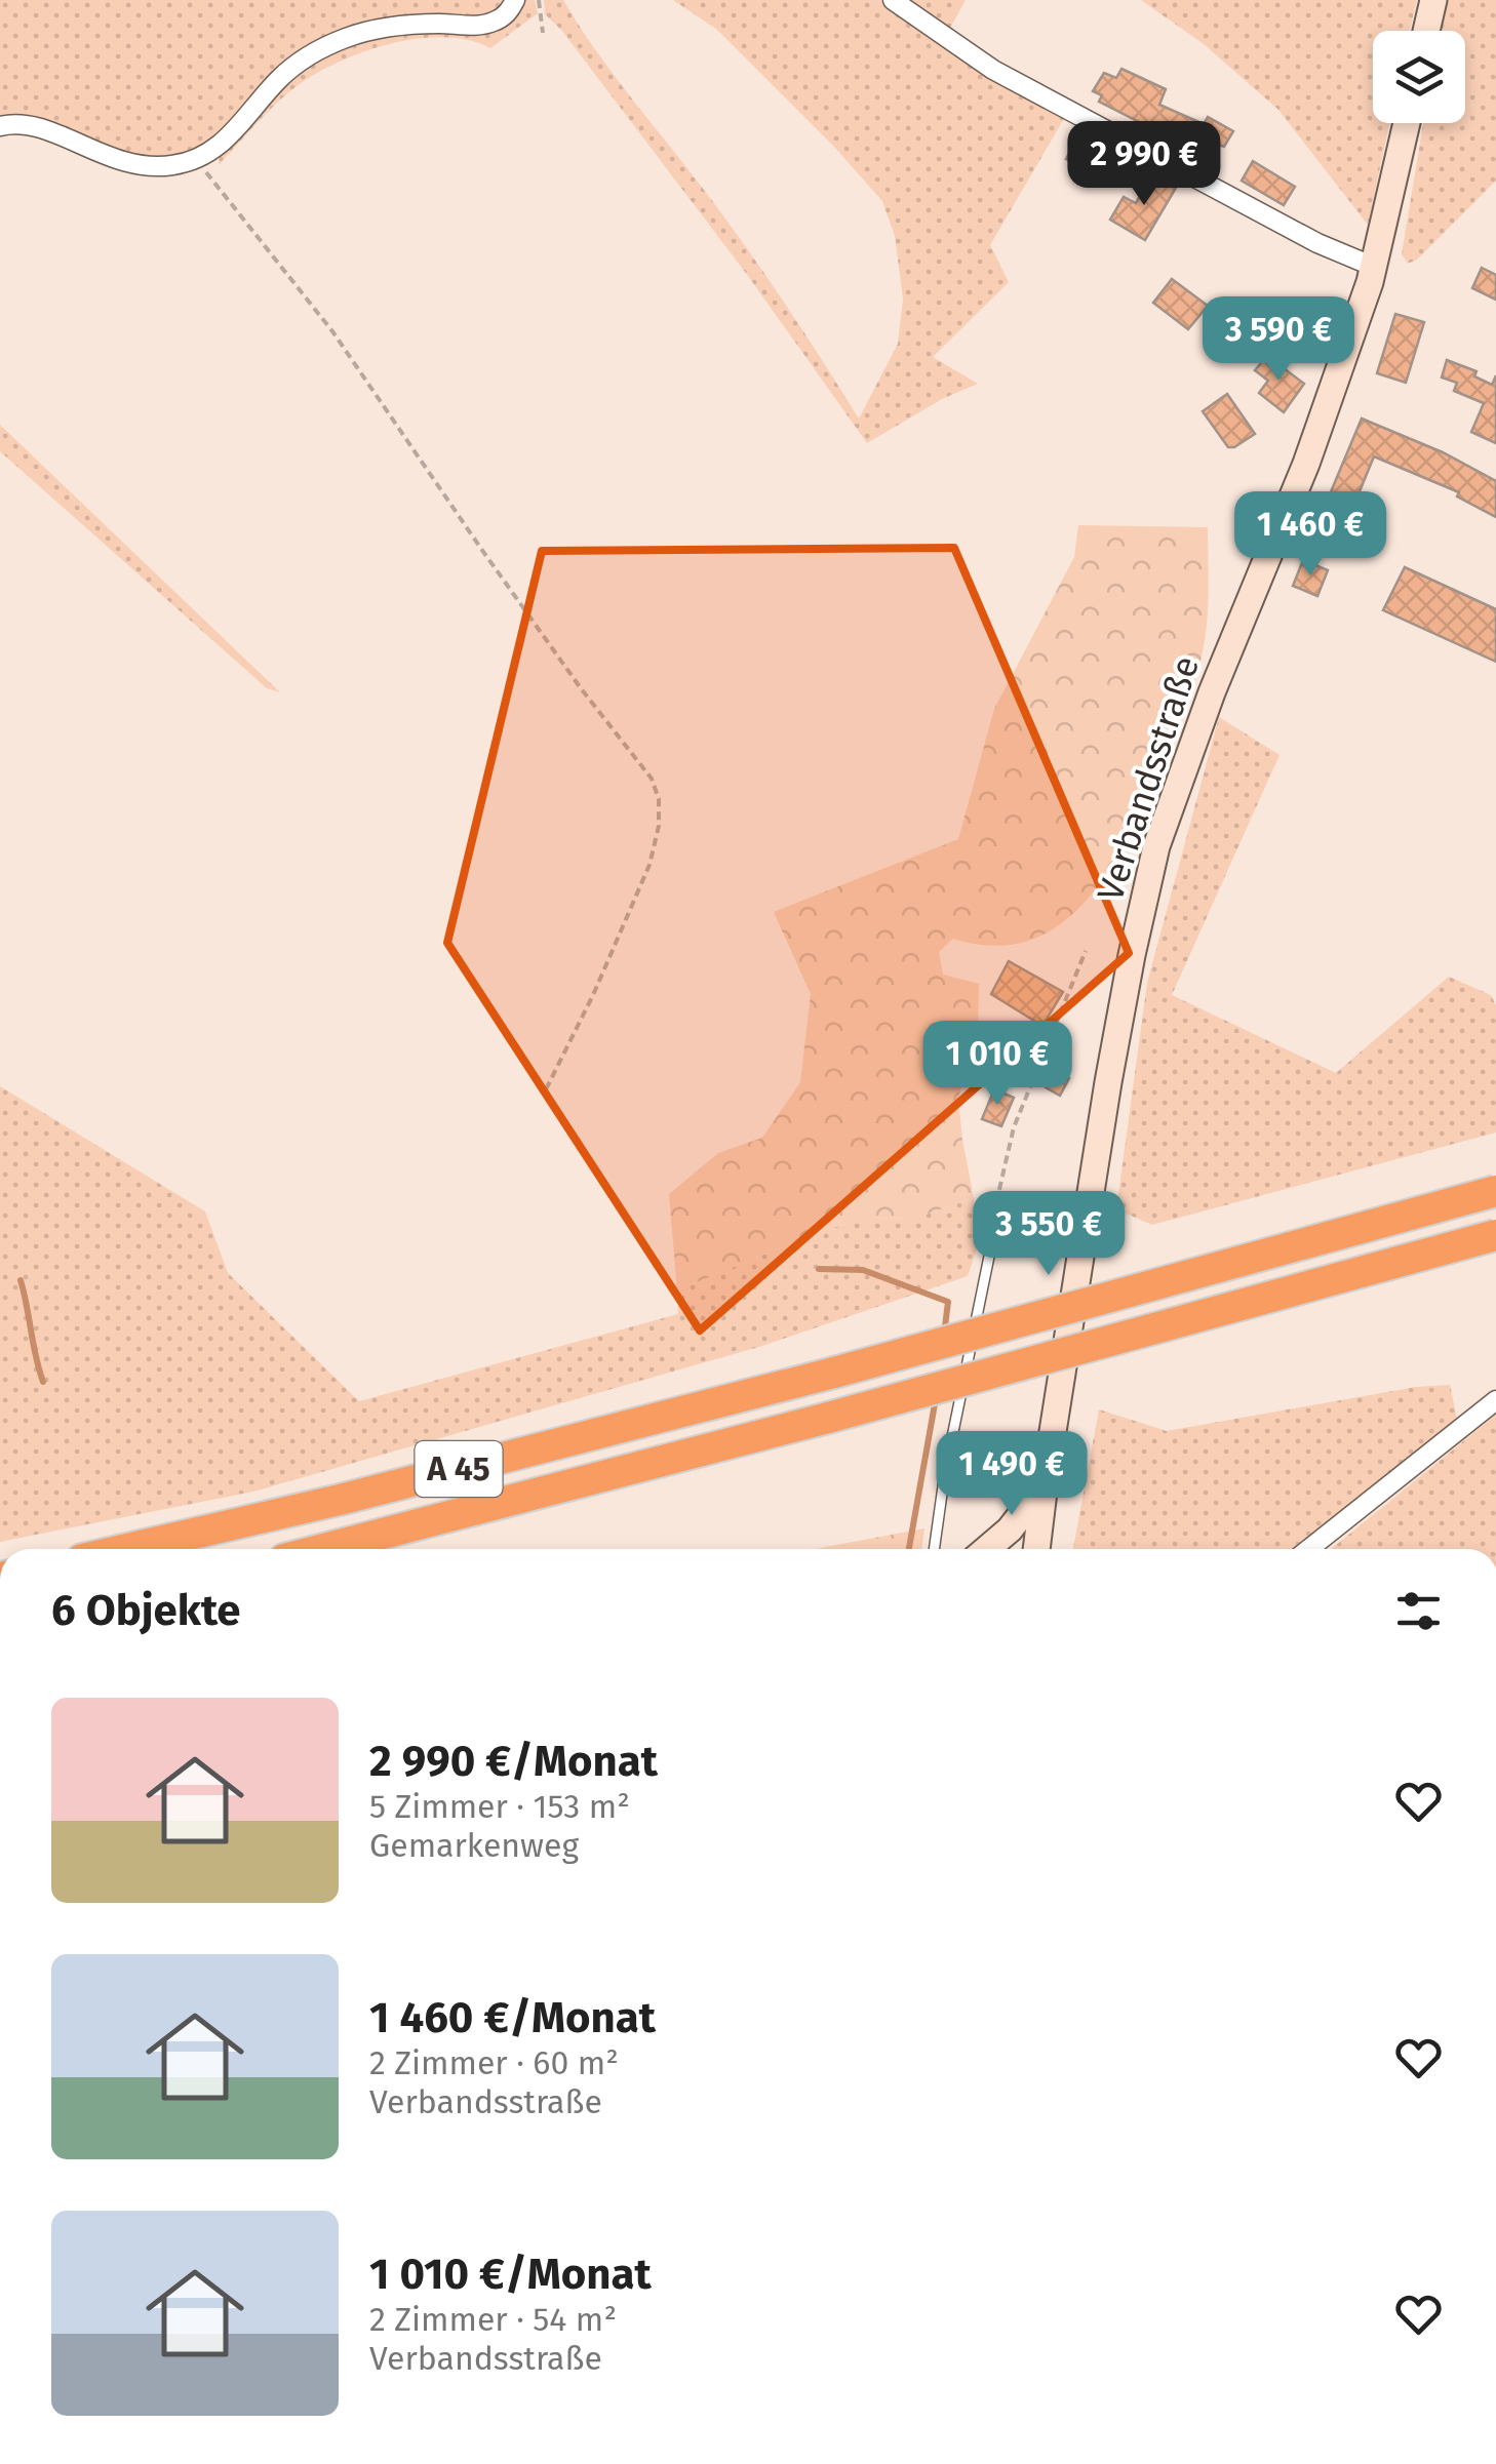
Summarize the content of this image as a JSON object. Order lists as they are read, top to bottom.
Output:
{
  "streets": {
    "highway": ["A 45"],
    "main road": ["Verbandsstraße"]
  },
  "page": {
    "price": [
      "2 990 €",
      "3 590 €",
      "1 460 €",
      "1 010 €",
      "3 550 €",
      "1 490 €"
    ],
    "heading": "6 Objekte",
    "list": [
      {
        "name": "2 990 €/Monat",
        "note": "5 Zimmer · 153 m² · Gemarkenweg"
      },
      {
        "name": "1 460 €/Monat",
        "note": "2 Zimmer · 60 m² · Verbandsstraße"
      },
      {
        "name": "1 010 €/Monat",
        "note": "2 Zimmer · 54 m² · Verbandsstraße"
      }
    ]
  }
}
